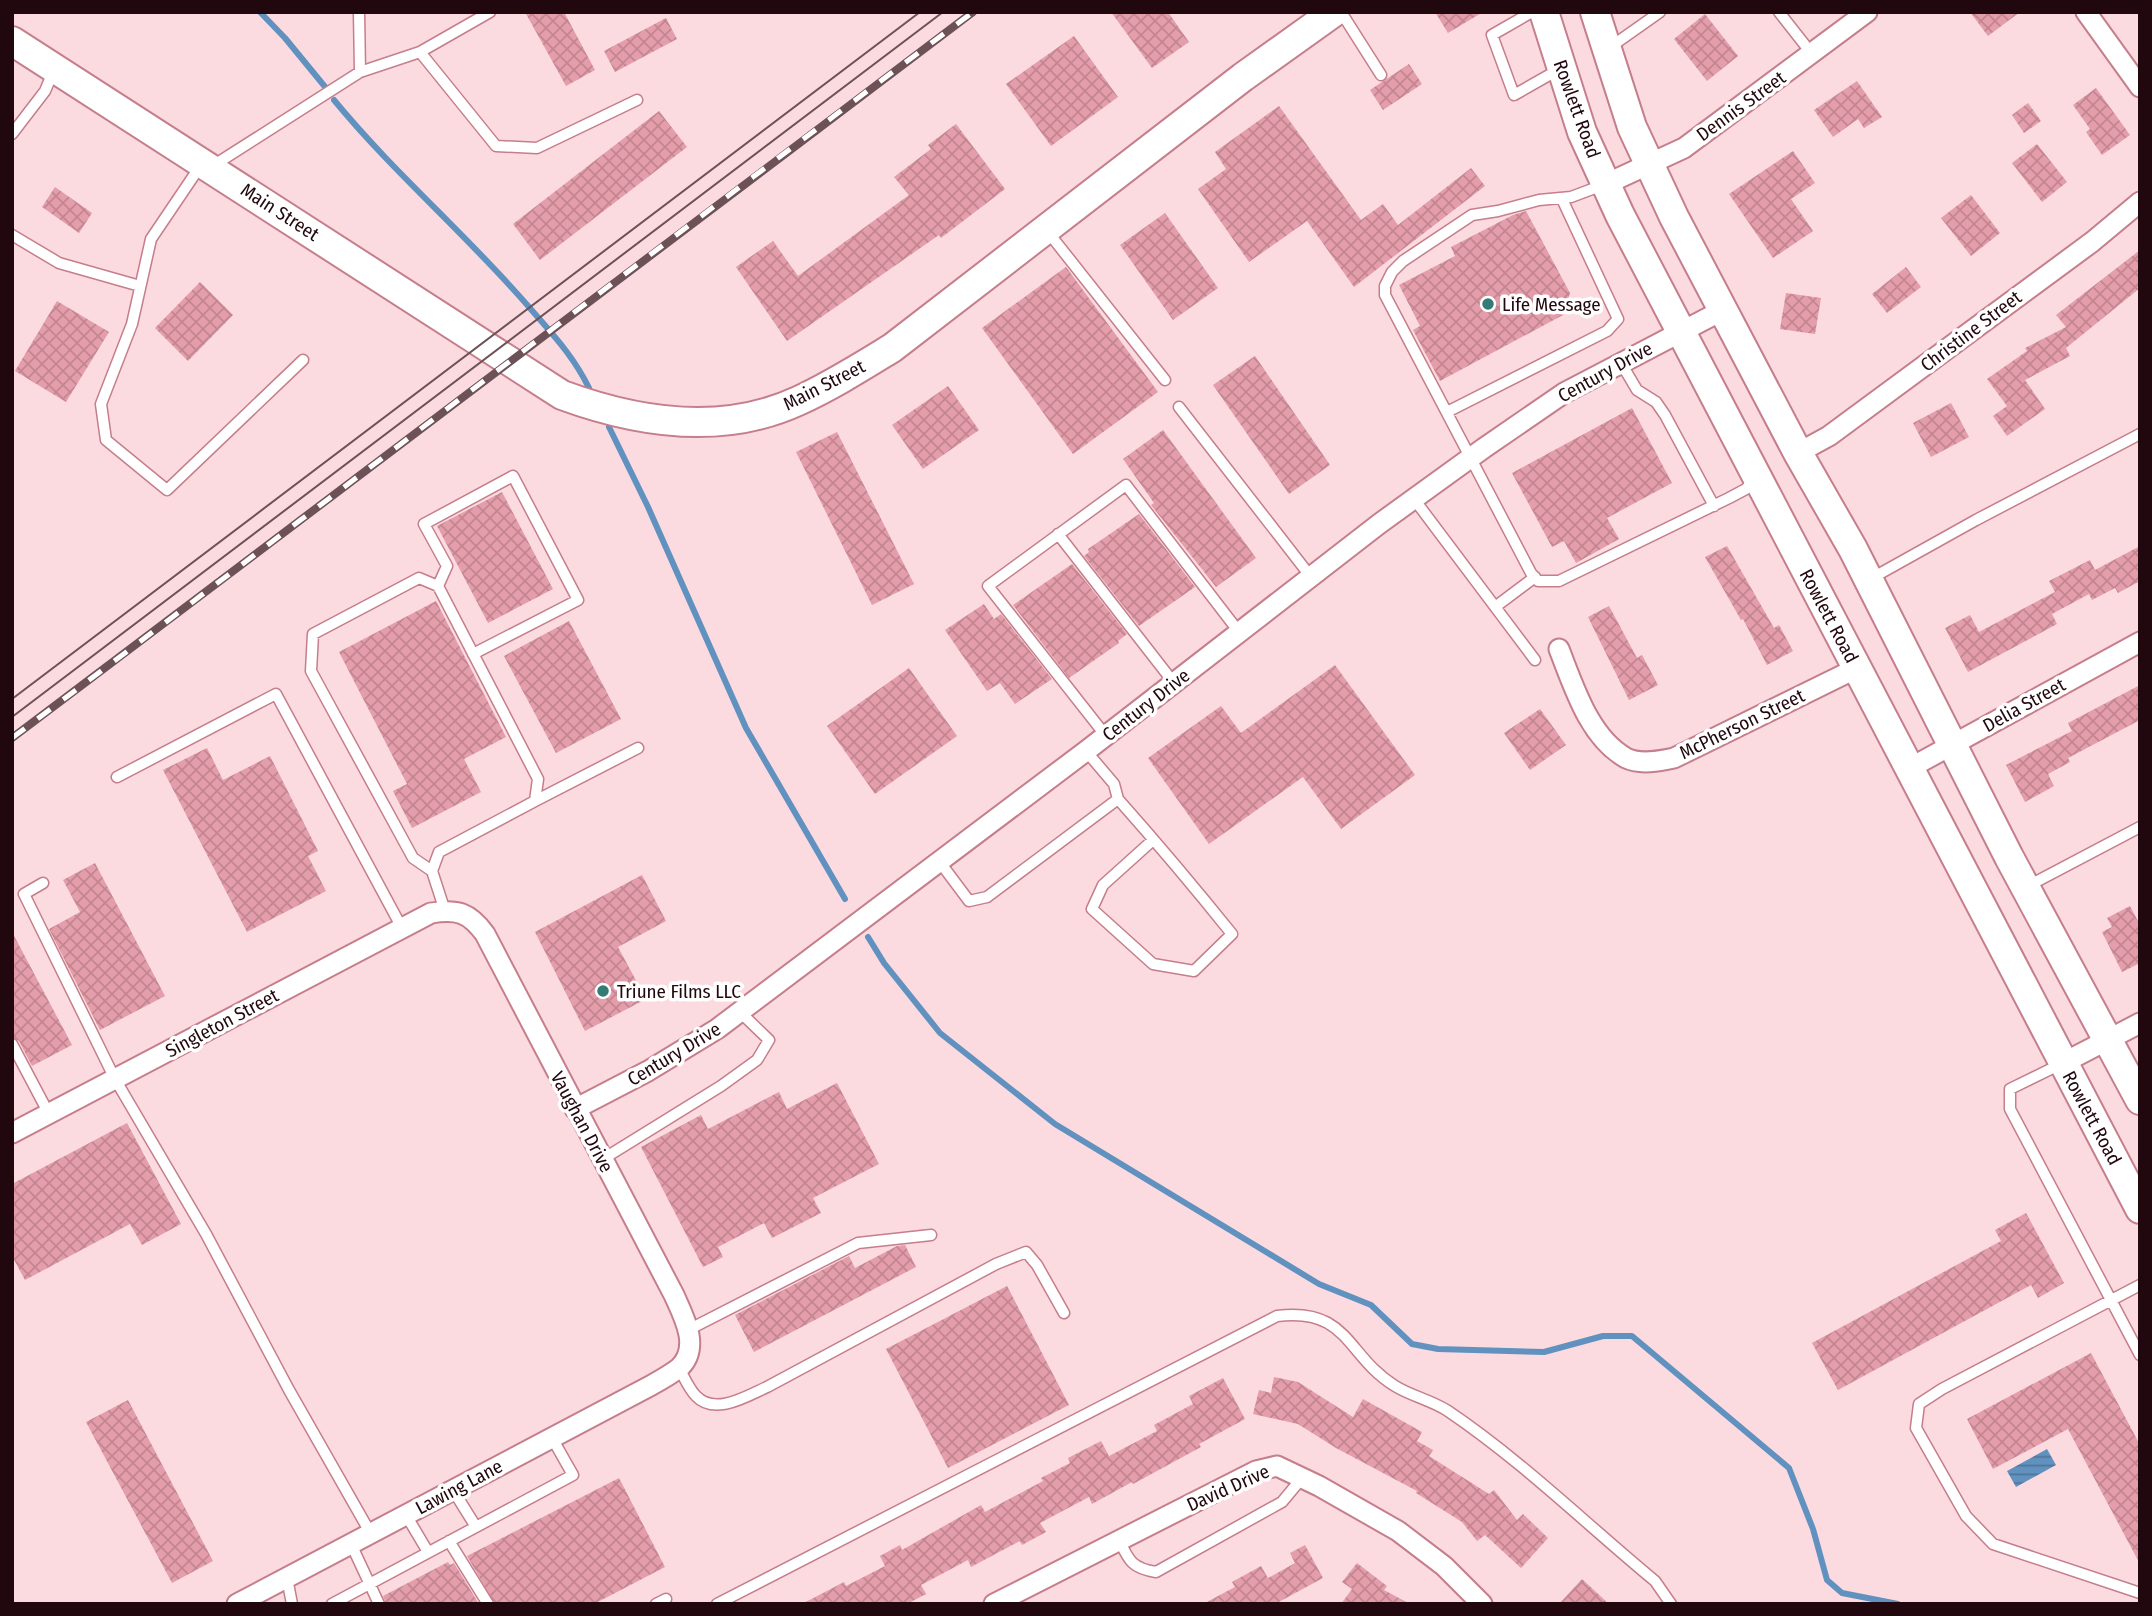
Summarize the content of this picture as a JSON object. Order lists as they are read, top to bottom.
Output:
{
  "streets": {
    "main road": ["Rowlett Road", "Main Street"],
    "street": [
      "Dennis Street",
      "Christine Street",
      "Century Drive",
      "Delia Street",
      "McPherson Street",
      "Singleton Street",
      "Vaughan Drive",
      "Lawing Lane",
      "David Drive"
    ]
  },
  "crossings": [
    ["Dennis Street", "Rowlett Road"],
    ["Rowlett Road", "Century Drive"],
    ["Rowlett Road", "Delia Street"],
    ["Rowlett Road", "McPherson Street"],
    ["Century Drive", "Vaughan Drive"],
    ["Singleton Street", "Vaughan Drive"]
  ],
  "places": ["Life Message", "Triune Films LLC"]
}
